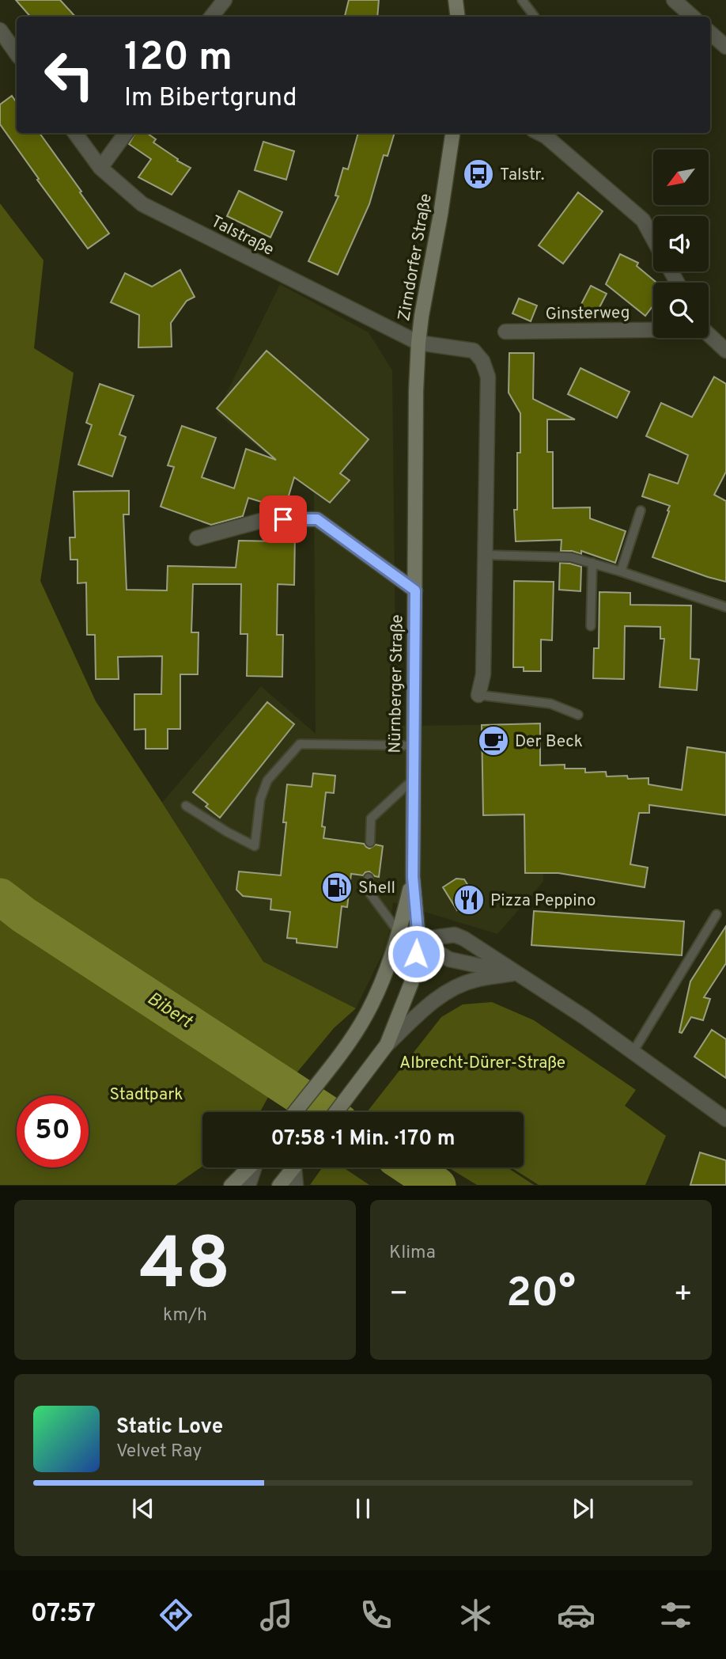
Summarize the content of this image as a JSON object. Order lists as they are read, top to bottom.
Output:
{
  "streets": {
    "main road": ["Zirndorfer Straße", "Nürnberger Straße"],
    "street": ["Talstraße", "Ginsterweg"]
  },
  "crossings": [
    ["Talstraße", "Zirndorfer Straße"],
    ["Zirndorfer Straße", "Nürnberger Straße"]
  ],
  "water": ["Bibert"],
  "parks": ["Albrecht-Dürer-Straße", "Stadtpark"],
  "places": {
    "bus stop": ["Talstr."],
    "cafe": ["Der Beck"],
    "fuel station": ["Shell"],
    "restaurant": ["Pizza Peppino"]
  },
  "north": "bottom left",
  "page": {
    "turn": ["120 m", "Im Bibertgrund"],
    "limit": "50",
    "trip": "07:58 · 1 Min. · 170 m",
    "tile": [
      ["48", "km/h"],
      "Klima"
    ],
    "heat": ["−", "20°", "+"],
    "song": ["Static Love", "Velvet Ray"],
    "tabs": "07:57"
  }
}
